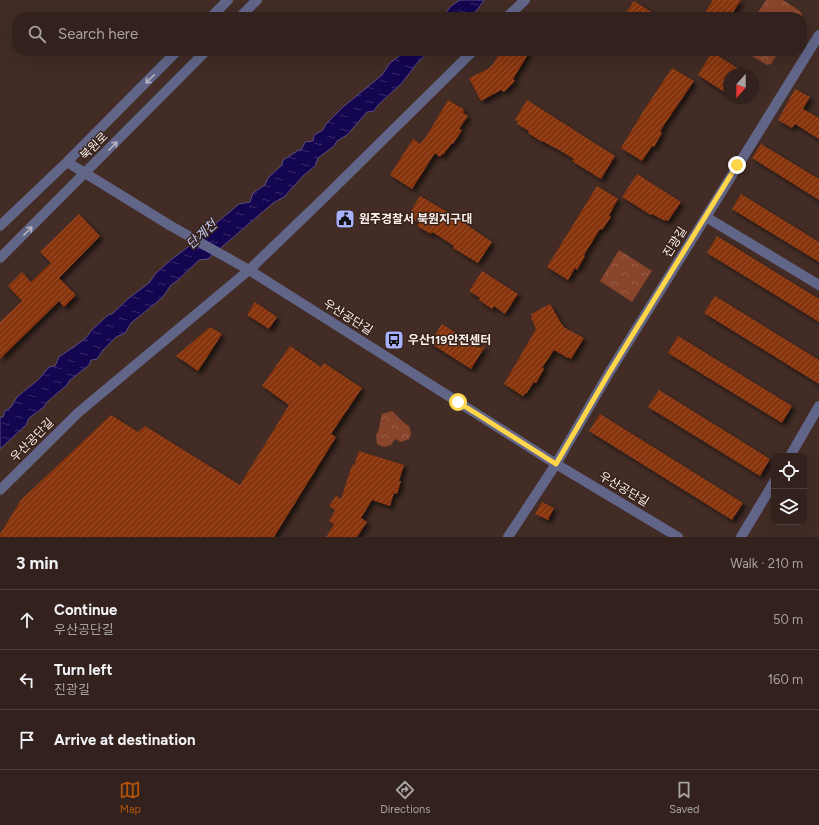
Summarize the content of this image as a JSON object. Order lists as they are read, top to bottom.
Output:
{
  "streets": {
    "street": ["북원로", "진광길", "우산공단길"]
  },
  "crossings": [
    ["북원로", "우산공단길"],
    ["진광길", "우산공단길"]
  ],
  "water": ["단계천"],
  "places": {
    "public building": ["원주경찰서 북원지구대"],
    "bus stop": ["우산119안전센터"]
  },
  "north": "bottom",
  "page": {
    "search": "Search here",
    "heading": ["3 min", "Walk · 210 m"],
    "list": [
      ["Continue", "우산공단길", "50 m"],
      ["Turn left", "진광길", "160 m"],
      "Arrive at destination"
    ],
    "nav": ["Map", "Directions", "Saved"]
  }
}
